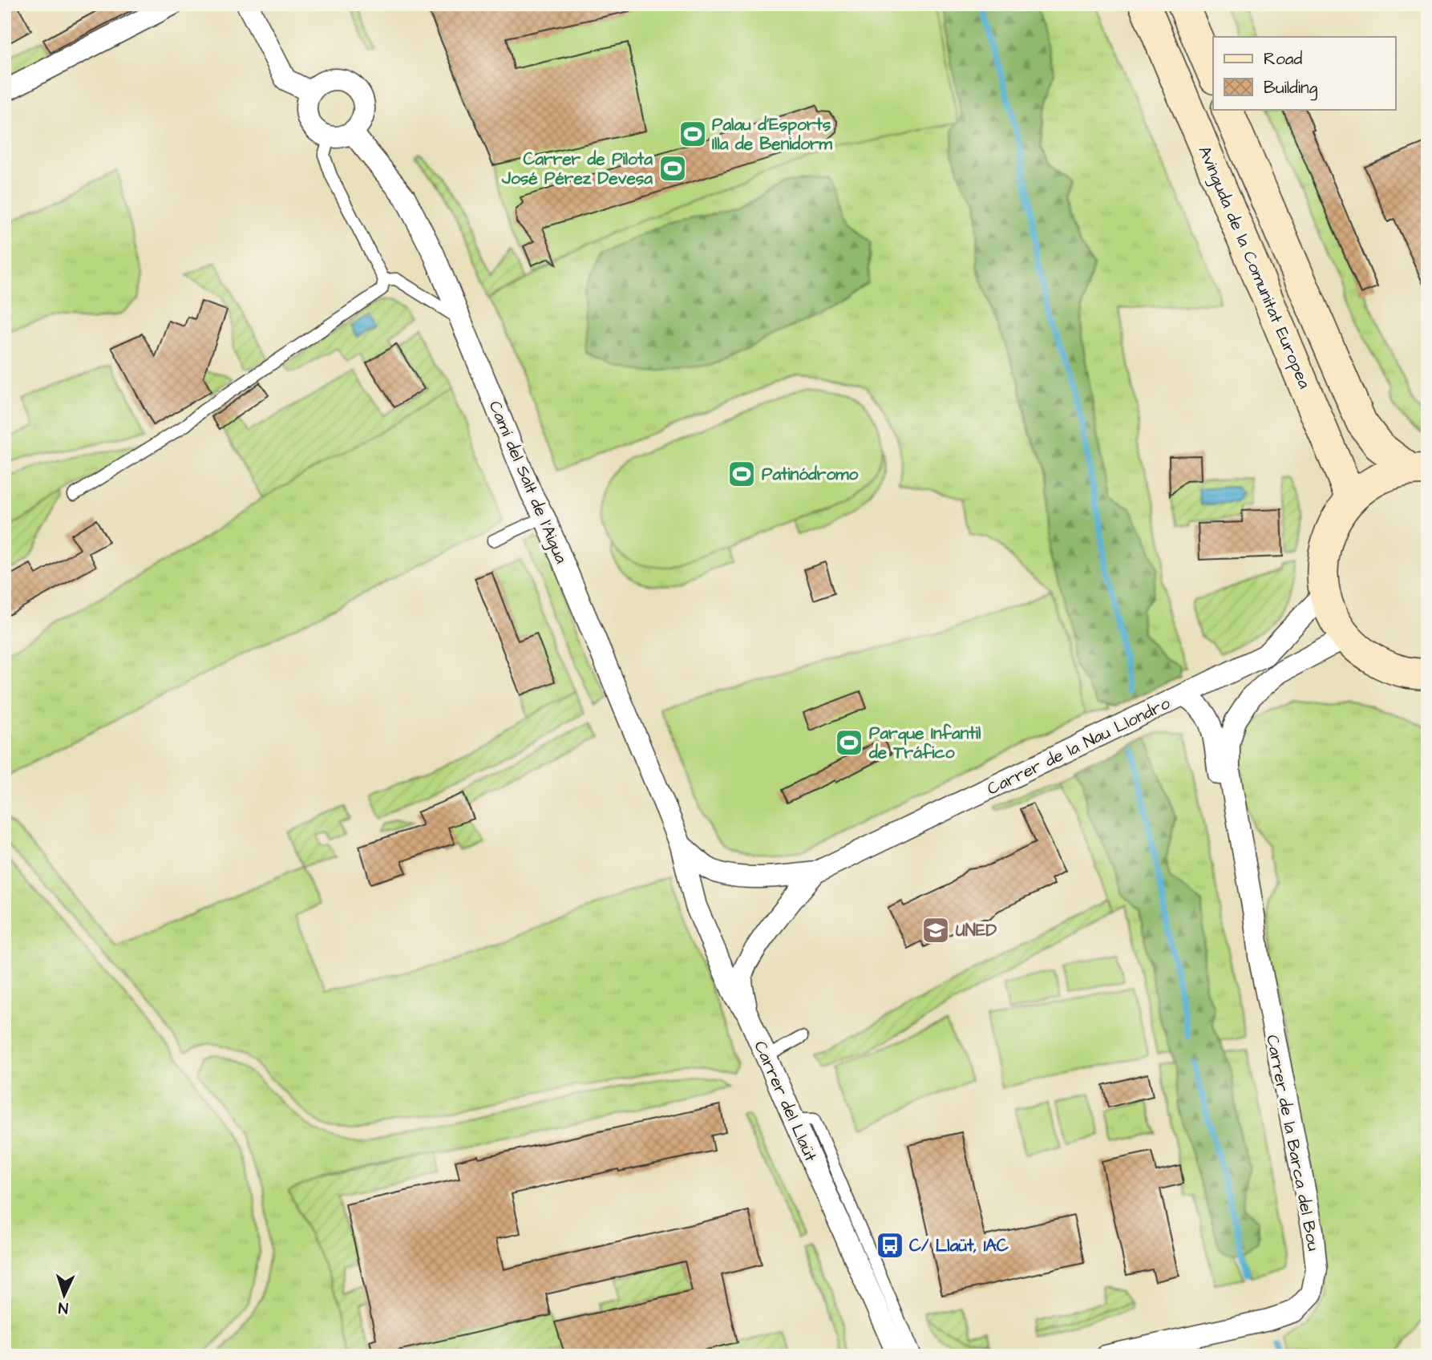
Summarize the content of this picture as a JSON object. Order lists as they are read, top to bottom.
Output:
{
  "streets": {
    "main road": ["Avinguda de la Comunitat Europea"],
    "street": [
      "Camí del Salt de l'Aigua",
      "Carrer de la Nau Llondro",
      "Carrer del Llaüt",
      "Carrer de la Barca del Bou"
    ]
  },
  "crossings": [
    ["Camí del Salt de l'Aigua", "Carrer de la Nau Llondro"],
    ["Camí del Salt de l'Aigua", "Carrer del Llaüt"],
    ["Carrer de la Nau Llondro", "Carrer del Llaüt"],
    ["Carrer de la Nau Llondro", "Carrer de la Barca del Bou"]
  ],
  "places": {
    "sports": [
      "Palau d'Esports Illa de Benidorm",
      "Carrer de Pilota José Pérez Devesa",
      "Patinódromo",
      "Parque Infantil de Tráfico"
    ],
    "school or university": ["UNED"],
    "bus stop": ["C/ Llaüt, 1AC"]
  },
  "legend": ["Road", "Building"],
  "north": "bottom"
}
